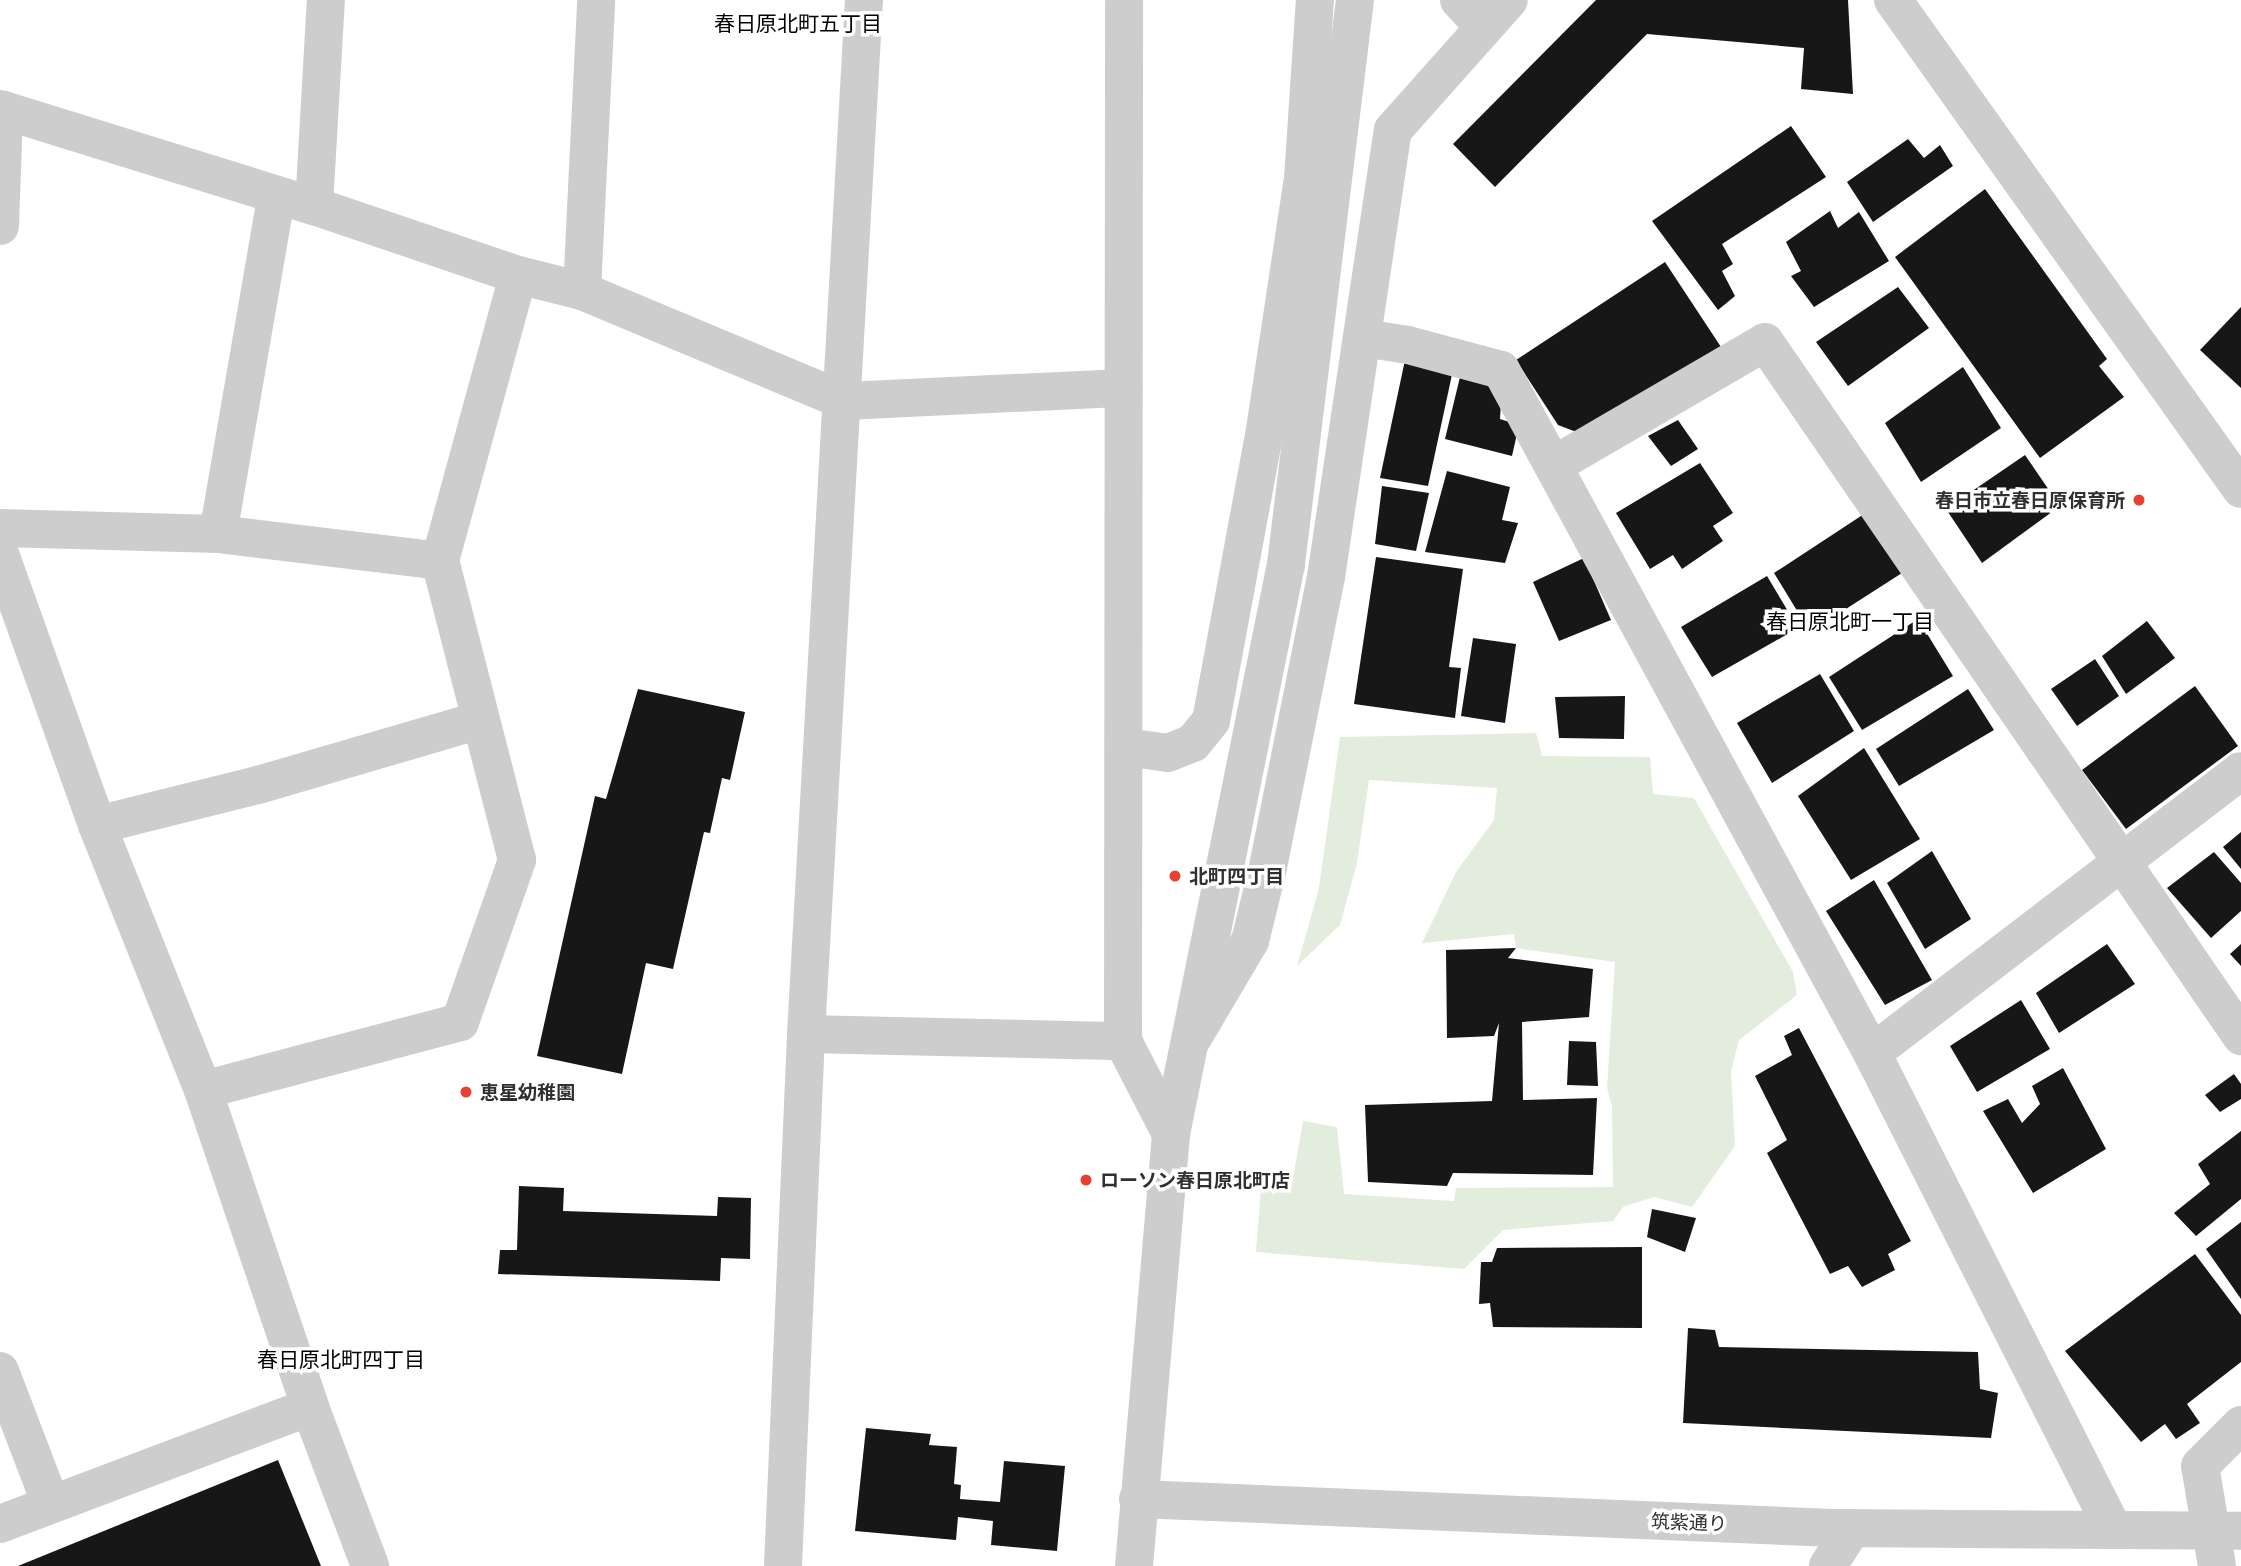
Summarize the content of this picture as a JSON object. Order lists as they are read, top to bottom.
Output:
{
  "streets": {
    "street": ["筑紫通り"]
  },
  "districts": ["春日原北町五丁目", "春日原北町一丁目", "春日原北町四丁目"],
  "places": [
    "春日市立春日原保育所",
    "北町四丁目",
    "恵星幼稚園",
    "ローソン春日原北町店"
  ]
}
